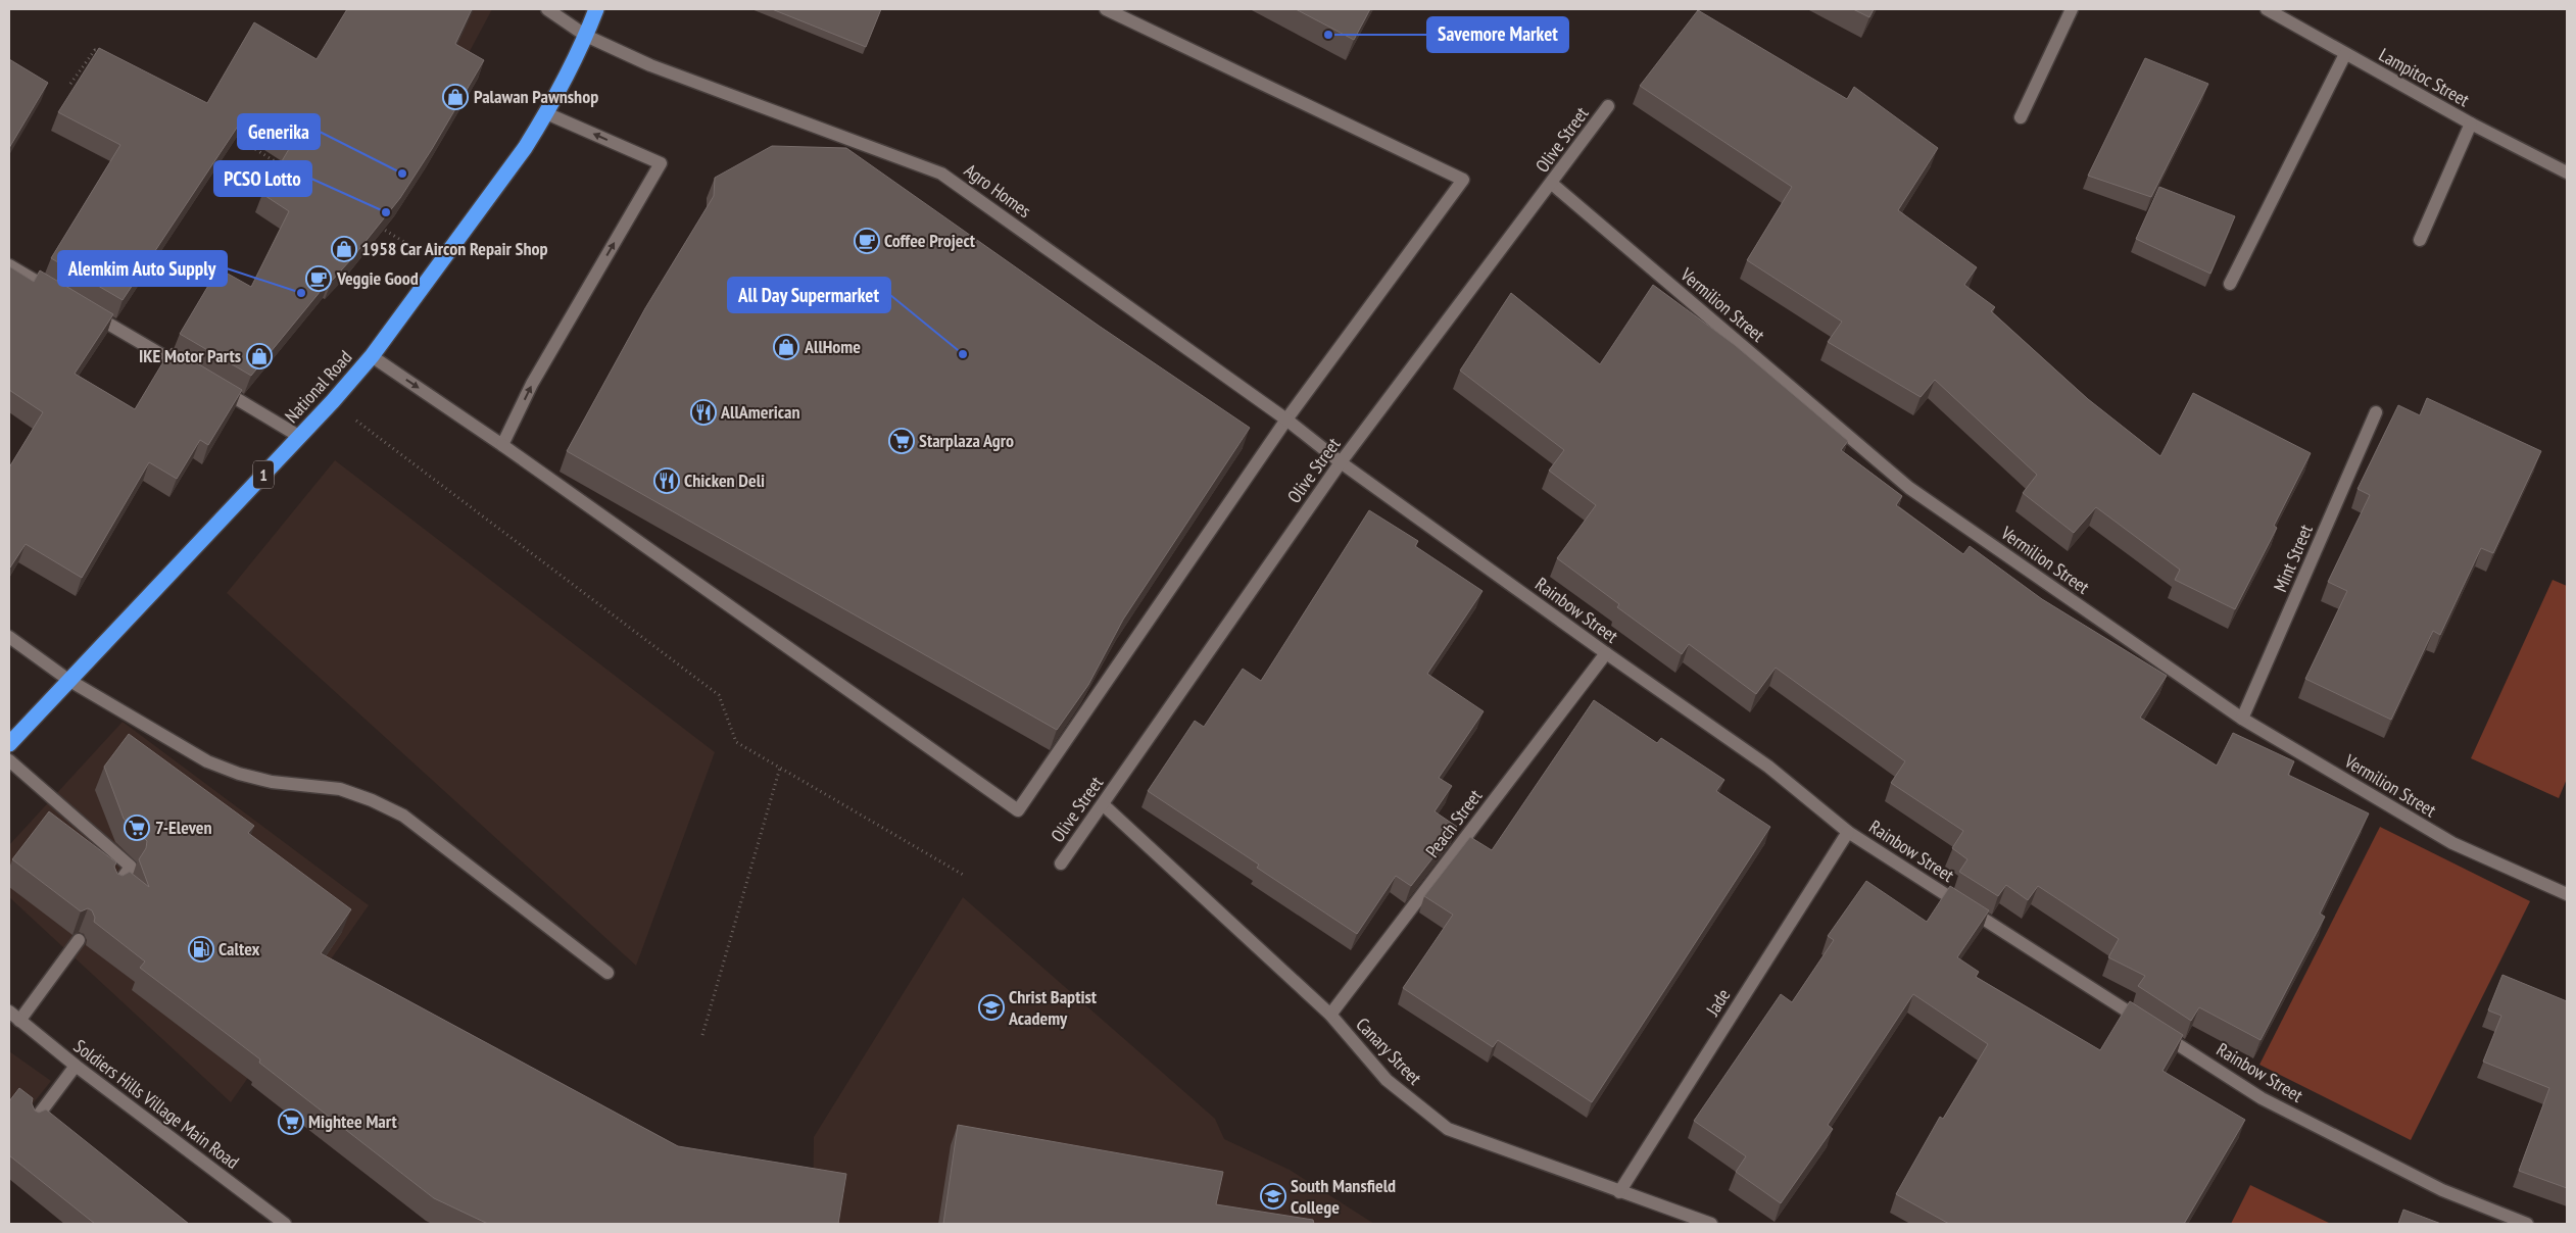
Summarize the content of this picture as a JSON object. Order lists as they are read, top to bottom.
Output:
{
  "streets": {
    "highway": ["National Road", "1"],
    "street": [
      "Lampitoc Street",
      "Olive Street",
      "Agro Homes",
      "Vermilion Street",
      "Mint Street",
      "Rainbow Street",
      "Peach Street",
      "Jade",
      "Canary Street",
      "Soldiers Hills Village Main Road"
    ]
  },
  "crossings": [
    ["Olive Street", "Agro Homes"],
    ["Olive Street", "Vermilion Street"],
    ["Olive Street", "Rainbow Street"],
    ["Olive Street", "Canary Street"],
    ["Agro Homes", "National Road"],
    ["Agro Homes", "Rainbow Street"],
    ["Vermilion Street", "Mint Street"],
    ["Rainbow Street", "Peach Street"],
    ["Rainbow Street", "Jade"],
    ["Peach Street", "Canary Street"],
    ["Jade", "Canary Street"]
  ],
  "places": {
    "other": [
      "Savemore Market",
      "Generika",
      "PCSO Lotto",
      "Alemkim Auto Supply",
      "All Day Supermarket"
    ],
    "shop": [
      "Palawan Pawnshop",
      "1958 Car Aircon Repair Shop",
      "AllHome",
      "IKE Motor Parts"
    ],
    "cafe": ["Coffee Project", "Veggie Good"],
    "restaurant": ["AllAmerican", "Chicken Deli"],
    "supermarket": ["Starplaza Agro", "7-Eleven", "Mightee Mart"],
    "fuel station": ["Caltex"],
    "school or university": ["Christ Baptist Academy", "South Mansfield College"]
  }
}
